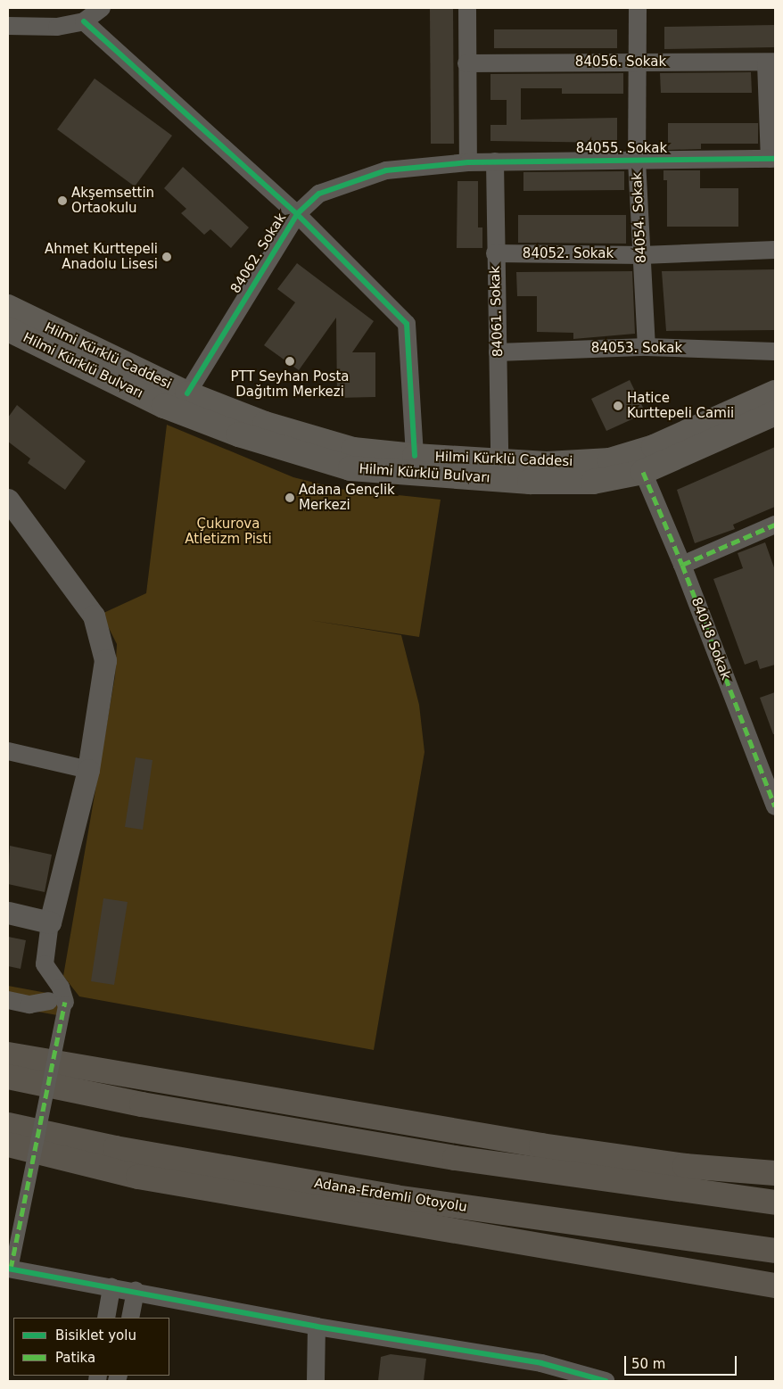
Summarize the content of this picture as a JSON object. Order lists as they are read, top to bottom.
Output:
{
  "streets": {
    "highway": ["Adana-Erdemli Otoyolu"],
    "main road": ["Hilmi Kürklü Caddesi", "Hilmi Kürklü Bulvarı"],
    "street": [
      "84056. Sokak",
      "84055. Sokak",
      "84054. Sokak",
      "84062. Sokak",
      "84052. Sokak",
      "84061. Sokak",
      "84053. Sokak",
      "84018 Sokak"
    ]
  },
  "crossings": [
    ["84056. Sokak", "84054. Sokak"],
    ["84055. Sokak", "84054. Sokak"],
    ["84055. Sokak", "84062. Sokak"],
    ["84055. Sokak", "84061. Sokak"],
    ["84054. Sokak", "84052. Sokak"],
    ["84054. Sokak", "84053. Sokak"],
    ["84062. Sokak", "Hilmi Kürklü Caddesi"],
    ["84052. Sokak", "84061. Sokak"],
    ["84061. Sokak", "84053. Sokak"],
    ["84061. Sokak", "Hilmi Kürklü Caddesi"],
    ["Hilmi Kürklü Bulvarı", "84018 Sokak"]
  ],
  "parks": ["Çukurova Atletizm Pisti"],
  "places": [
    "Akşemsettin Ortaokulu",
    "Ahmet Kurttepeli Anadolu Lisesi",
    "PTT Seyhan Posta Dağıtım Merkezi",
    "Hatice Kurttepeli Camii",
    "Adana Gençlik Merkezi"
  ],
  "legend": ["Bisiklet yolu", "Patika"],
  "scale_bar": "50 m"
}
